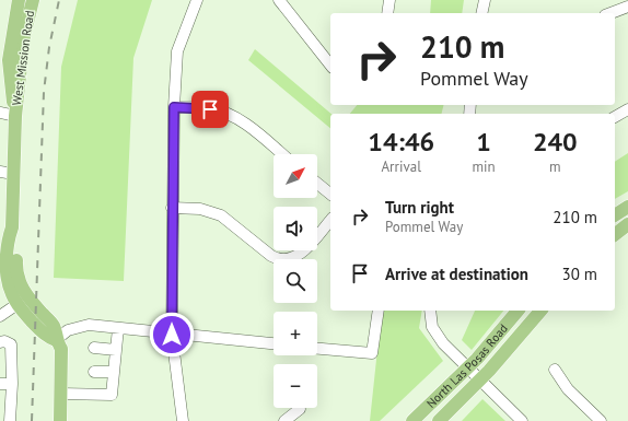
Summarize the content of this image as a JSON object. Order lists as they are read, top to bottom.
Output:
{
  "streets": {
    "main road": ["West Mission Road", "North Las Posas Road"]
  },
  "north": "top right",
  "page": {
    "turn": ["210 m", "Pommel Way"],
    "eta": [
      "14:46",
      "Arrival",
      "1",
      "min",
      "240",
      "m"
    ],
    "map_buttons": ["+", "−"],
    "list": [
      {
        "name": "Turn right",
        "note": "Pommel Way",
        "value": "210 m"
      },
      {
        "name": "Arrive at destination",
        "value": "30 m"
      }
    ]
  }
}
